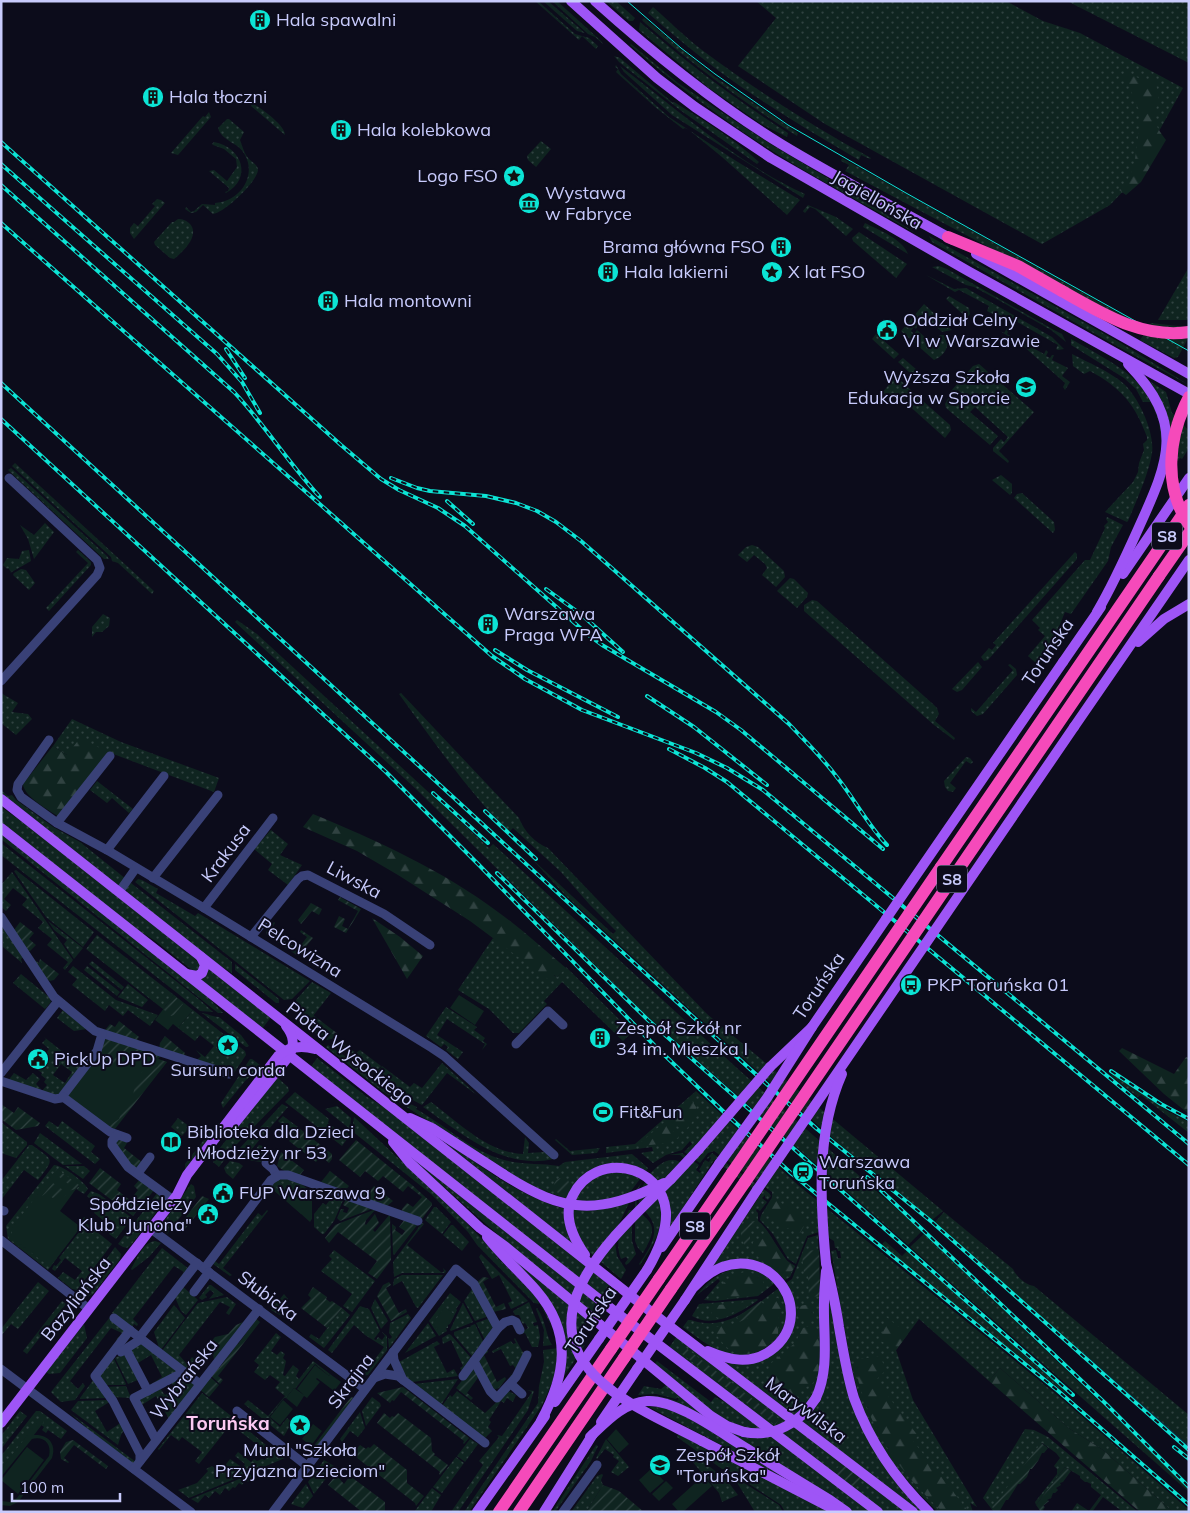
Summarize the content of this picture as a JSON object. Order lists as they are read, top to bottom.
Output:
{
  "streets": {
    "highway": ["S8", "Toruńska"],
    "main road": [
      "Jagiellońska",
      "Piotra Wysockiego",
      "Bazyliańska",
      "Marywilska"
    ],
    "street": [
      "Krakusa",
      "Liwska",
      "Pelcowizna",
      "Słubicka",
      "Wybrańska",
      "Skrajna"
    ]
  },
  "crossings": [
    ["Krakusa", "Pelcowizna"],
    ["Liwska", "Pelcowizna"],
    ["Piotra Wysockiego", "Marywilska"],
    ["Słubicka", "Bazyliańska"],
    ["Słubicka", "Wybrańska"],
    ["Słubicka", "Skrajna"]
  ],
  "districts": ["Toruńska"],
  "places": {
    "building": [
      "Hala spawalni",
      "Hala tłoczni",
      "Hala kolebkowa",
      "Brama główna FSO",
      "Hala lakierni",
      "Hala montowni",
      "Warszawa Praga WPA",
      "Zespół Szkół nr 34 im. Mieszka I"
    ],
    "place": [
      "Logo FSO",
      "X lat FSO",
      "Sursum corda",
      "Mural \"Szkoła Przyjazna Dzieciom\""
    ],
    "museum": ["Wystawa w Fabryce"],
    "public building": [
      "Oddział Celny VI w Warszawie",
      "PickUp DPD",
      "FUP Warszawa 9",
      "Spółdzielczy Klub \"Junona\""
    ],
    "school or university": ["Wyższa Szkoła Edukacja w Sporcie", "Zespół Szkół \"Toruńska\""],
    "bus stop": ["PKP Toruńska 01"],
    "sports": ["Fit&Fun"],
    "library": ["Biblioteka dla Dzieci i Młodzieży nr 53"],
    "station": ["Warszawa Toruńska"]
  },
  "scale_bar": "100 m"
}
